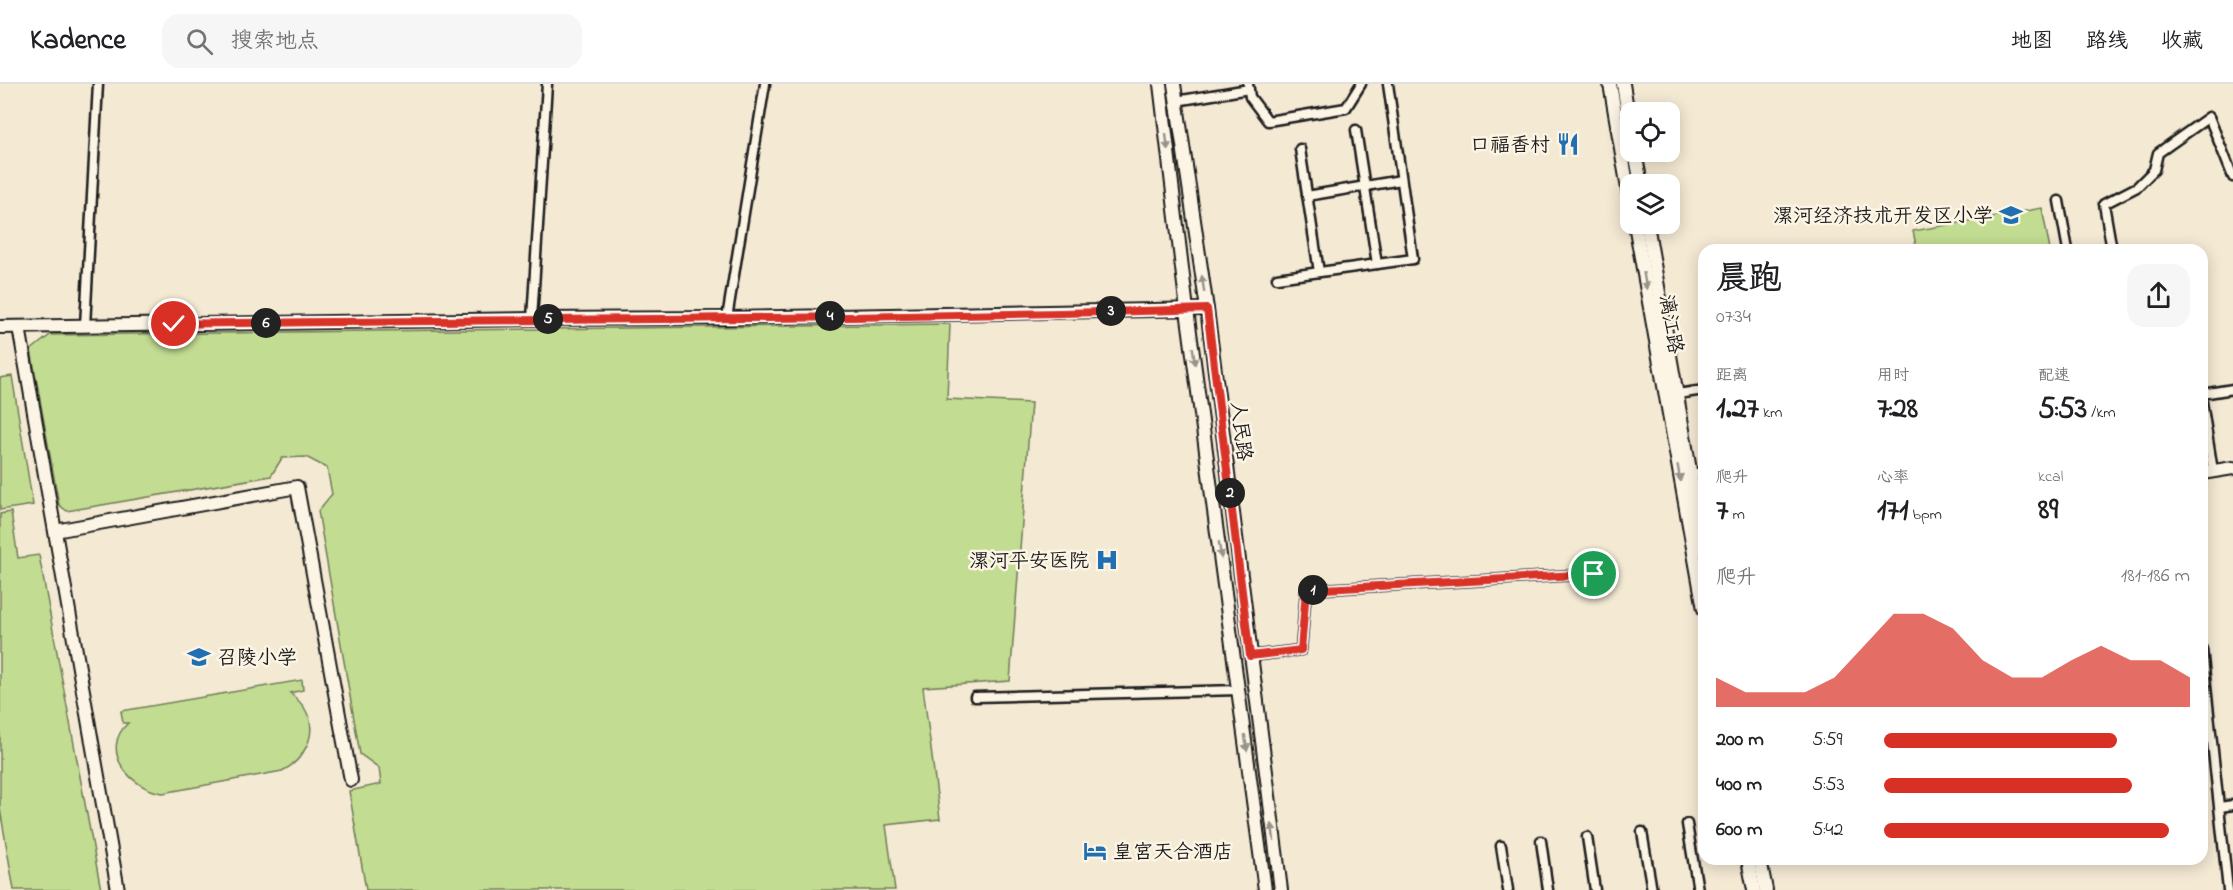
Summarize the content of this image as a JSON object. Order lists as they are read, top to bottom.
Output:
{
  "streets": {
    "street": ["漓江路", "人民路"]
  },
  "places": {
    "restaurant": ["口福香村"],
    "school or university": ["漯河经济技术开发区小学", "召陵小学"],
    "hospital": ["漯河平安医院"],
    "hotel": ["皇宫天合酒店"]
  },
  "page": {
    "header": "Kadence",
    "search": "搜索地点",
    "nav": ["地图", "路线", "收藏"],
    "heading": ["晨跑", "07:34"],
    "pins": [
      "3",
      "4",
      "5",
      "6",
      "2",
      "1"
    ],
    "stats": [
      ["距离", "1.27 km"],
      ["用时", "7:28"],
      ["配速", "5:53 /km"],
      ["爬升", "7 m"],
      ["心率", "171 bpm"],
      ["kcal", "89"]
    ],
    "chart": ["爬升", "181–186 m"],
    "list": [
      {
        "name": "200 m",
        "note": "5:59"
      },
      {
        "name": "400 m",
        "note": "5:53"
      },
      {
        "name": "600 m",
        "note": "5:42"
      }
    ]
  }
}
